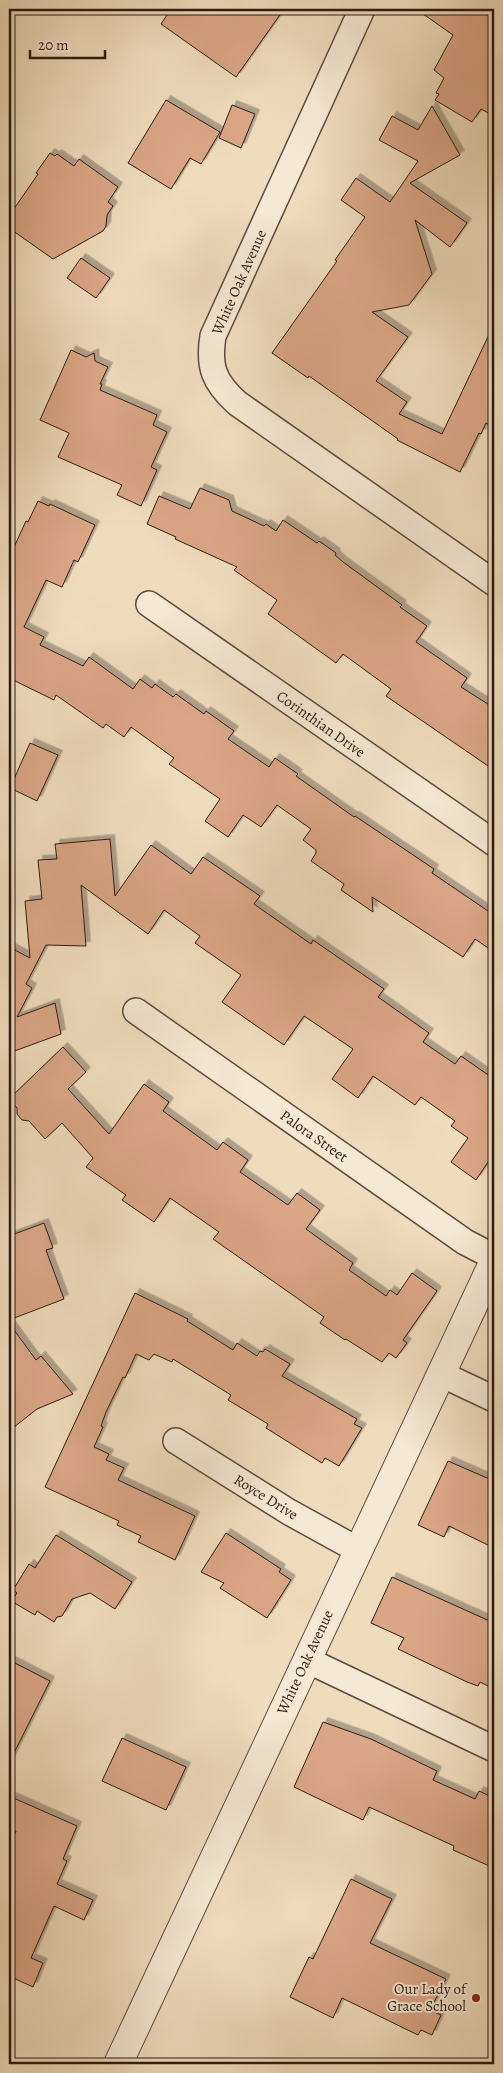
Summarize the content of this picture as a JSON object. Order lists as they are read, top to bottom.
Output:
{
  "streets": {
    "street": [
      "White Oak Avenue",
      "Corinthian Drive",
      "Palora Street",
      "Royce Drive"
    ]
  },
  "crossings": [
    ["White Oak Avenue", "Palora Street"],
    ["White Oak Avenue", "Royce Drive"]
  ],
  "places": ["Our Lady of Grace School"],
  "scale_bar": "20 m"
}
